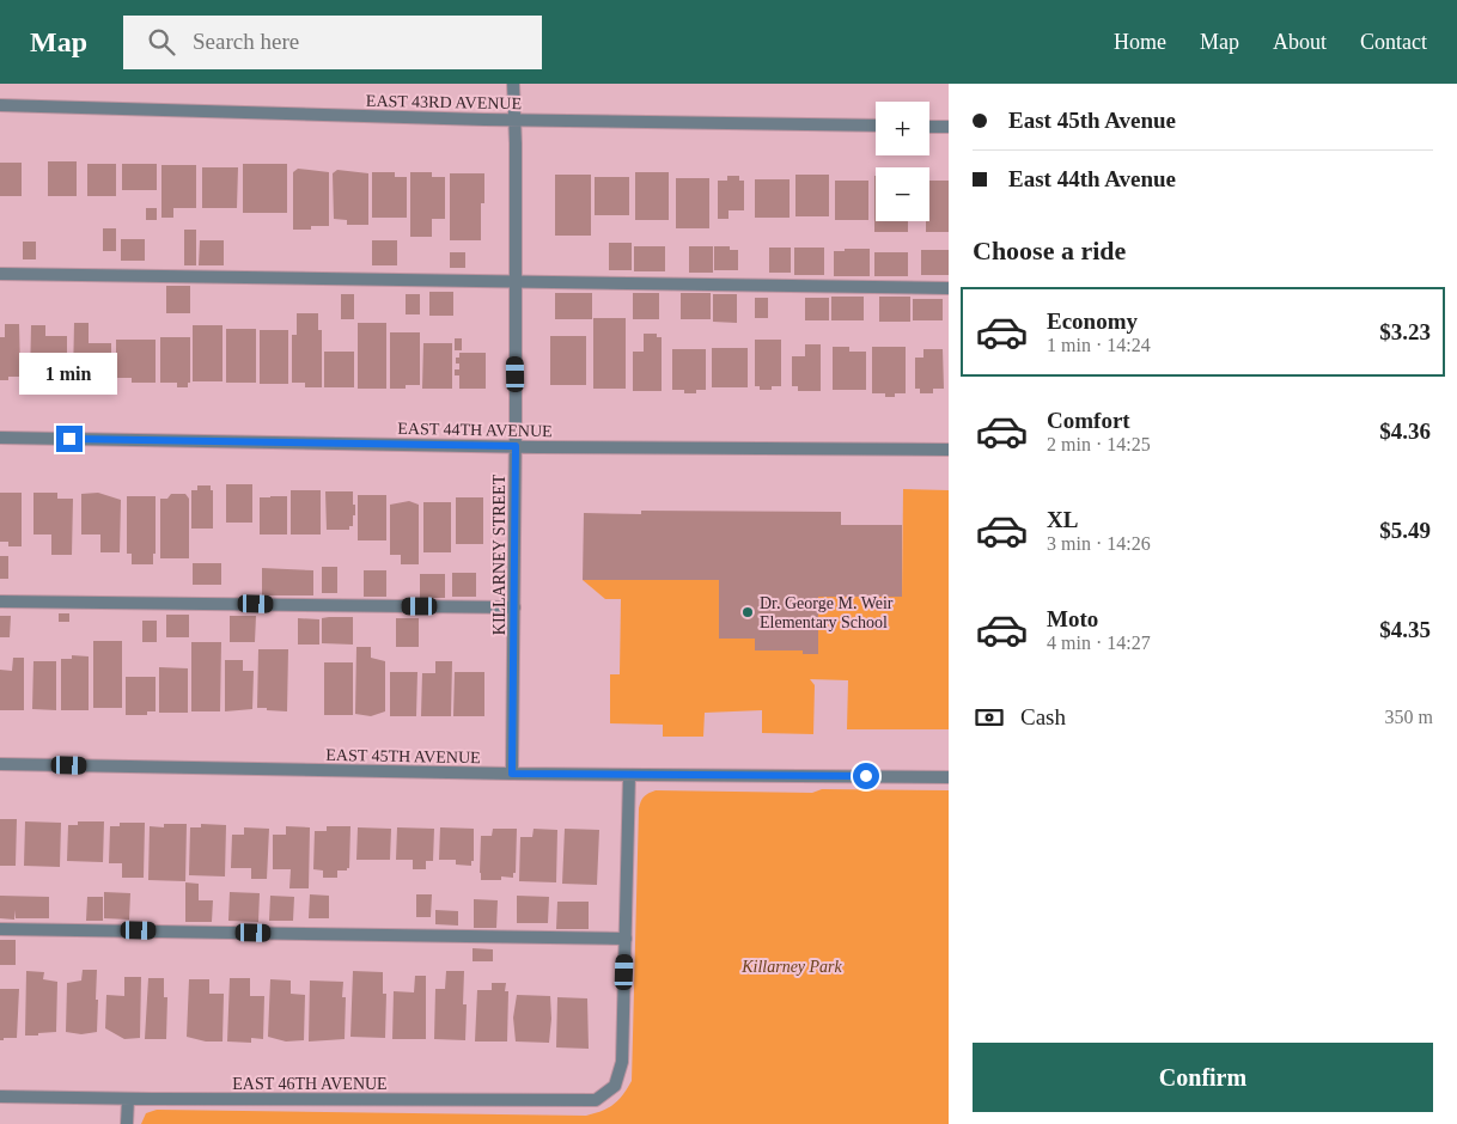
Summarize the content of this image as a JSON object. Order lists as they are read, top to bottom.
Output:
{
  "streets": {
    "street": [
      "EAST 43RD AVENUE",
      "EAST 44TH AVENUE",
      "KILLARNEY STREET",
      "EAST 45TH AVENUE",
      "EAST 46TH AVENUE"
    ]
  },
  "crossings": [
    ["EAST 43RD AVENUE", "KILLARNEY STREET"],
    ["EAST 44TH AVENUE", "KILLARNEY STREET"],
    ["KILLARNEY STREET", "EAST 45TH AVENUE"]
  ],
  "parks": ["Killarney Park"],
  "places": ["Dr. George M. Weir Elementary School"],
  "page": {
    "header": "Map",
    "search": "Search here",
    "nav": [
      "Home",
      "Map",
      "About",
      "Contact"
    ],
    "banner": ["East 45th Avenue", "East 44th Avenue"],
    "map_buttons": ["+", "−"],
    "heading": "Choose a ride",
    "list": [
      {
        "name": "Economy",
        "note": "1 min · 14:24",
        "value": "$3.23"
      },
      {
        "name": "Comfort",
        "note": "2 min · 14:25",
        "value": "$4.36"
      },
      {
        "name": "XL",
        "note": "3 min · 14:26",
        "value": "$5.49"
      },
      {
        "name": "Moto",
        "note": "4 min · 14:27",
        "value": "$4.35"
      }
    ],
    "bubble": "1 min",
    "pay": ["Cash", "350 m"],
    "buttons": "Confirm"
  }
}
